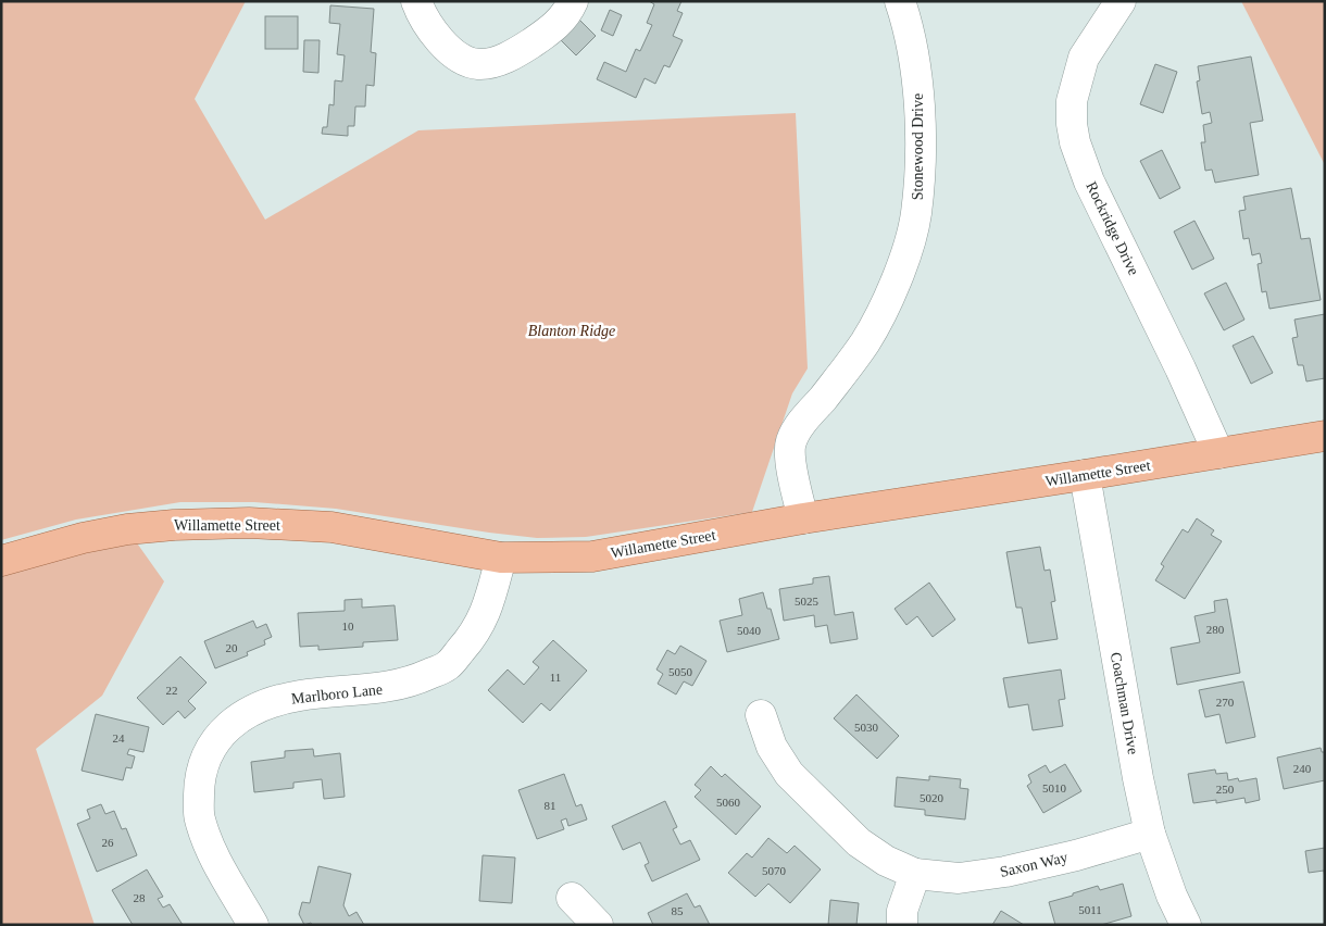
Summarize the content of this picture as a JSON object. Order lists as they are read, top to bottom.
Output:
{
  "streets": {
    "main road": ["Willamette Street"],
    "street": [
      "Stonewood Drive",
      "Rockridge Drive",
      "Marlboro Lane",
      "Coachman Drive",
      "Saxon Way"
    ]
  },
  "crossings": [
    ["Stonewood Drive", "Willamette Street"],
    ["Rockridge Drive", "Willamette Street"],
    ["Willamette Street", "Marlboro Lane"],
    ["Willamette Street", "Coachman Drive"],
    ["Coachman Drive", "Saxon Way"]
  ],
  "parks": ["Blanton Ridge"],
  "house_numbers": [
    "5025",
    "10",
    "280",
    "5040",
    "20",
    "5050",
    "11",
    "22",
    "270",
    "5030",
    "24",
    "240",
    "5010",
    "250",
    "5020",
    "5060",
    "81",
    "26",
    "5070",
    "28",
    "5011",
    "85"
  ]
}
